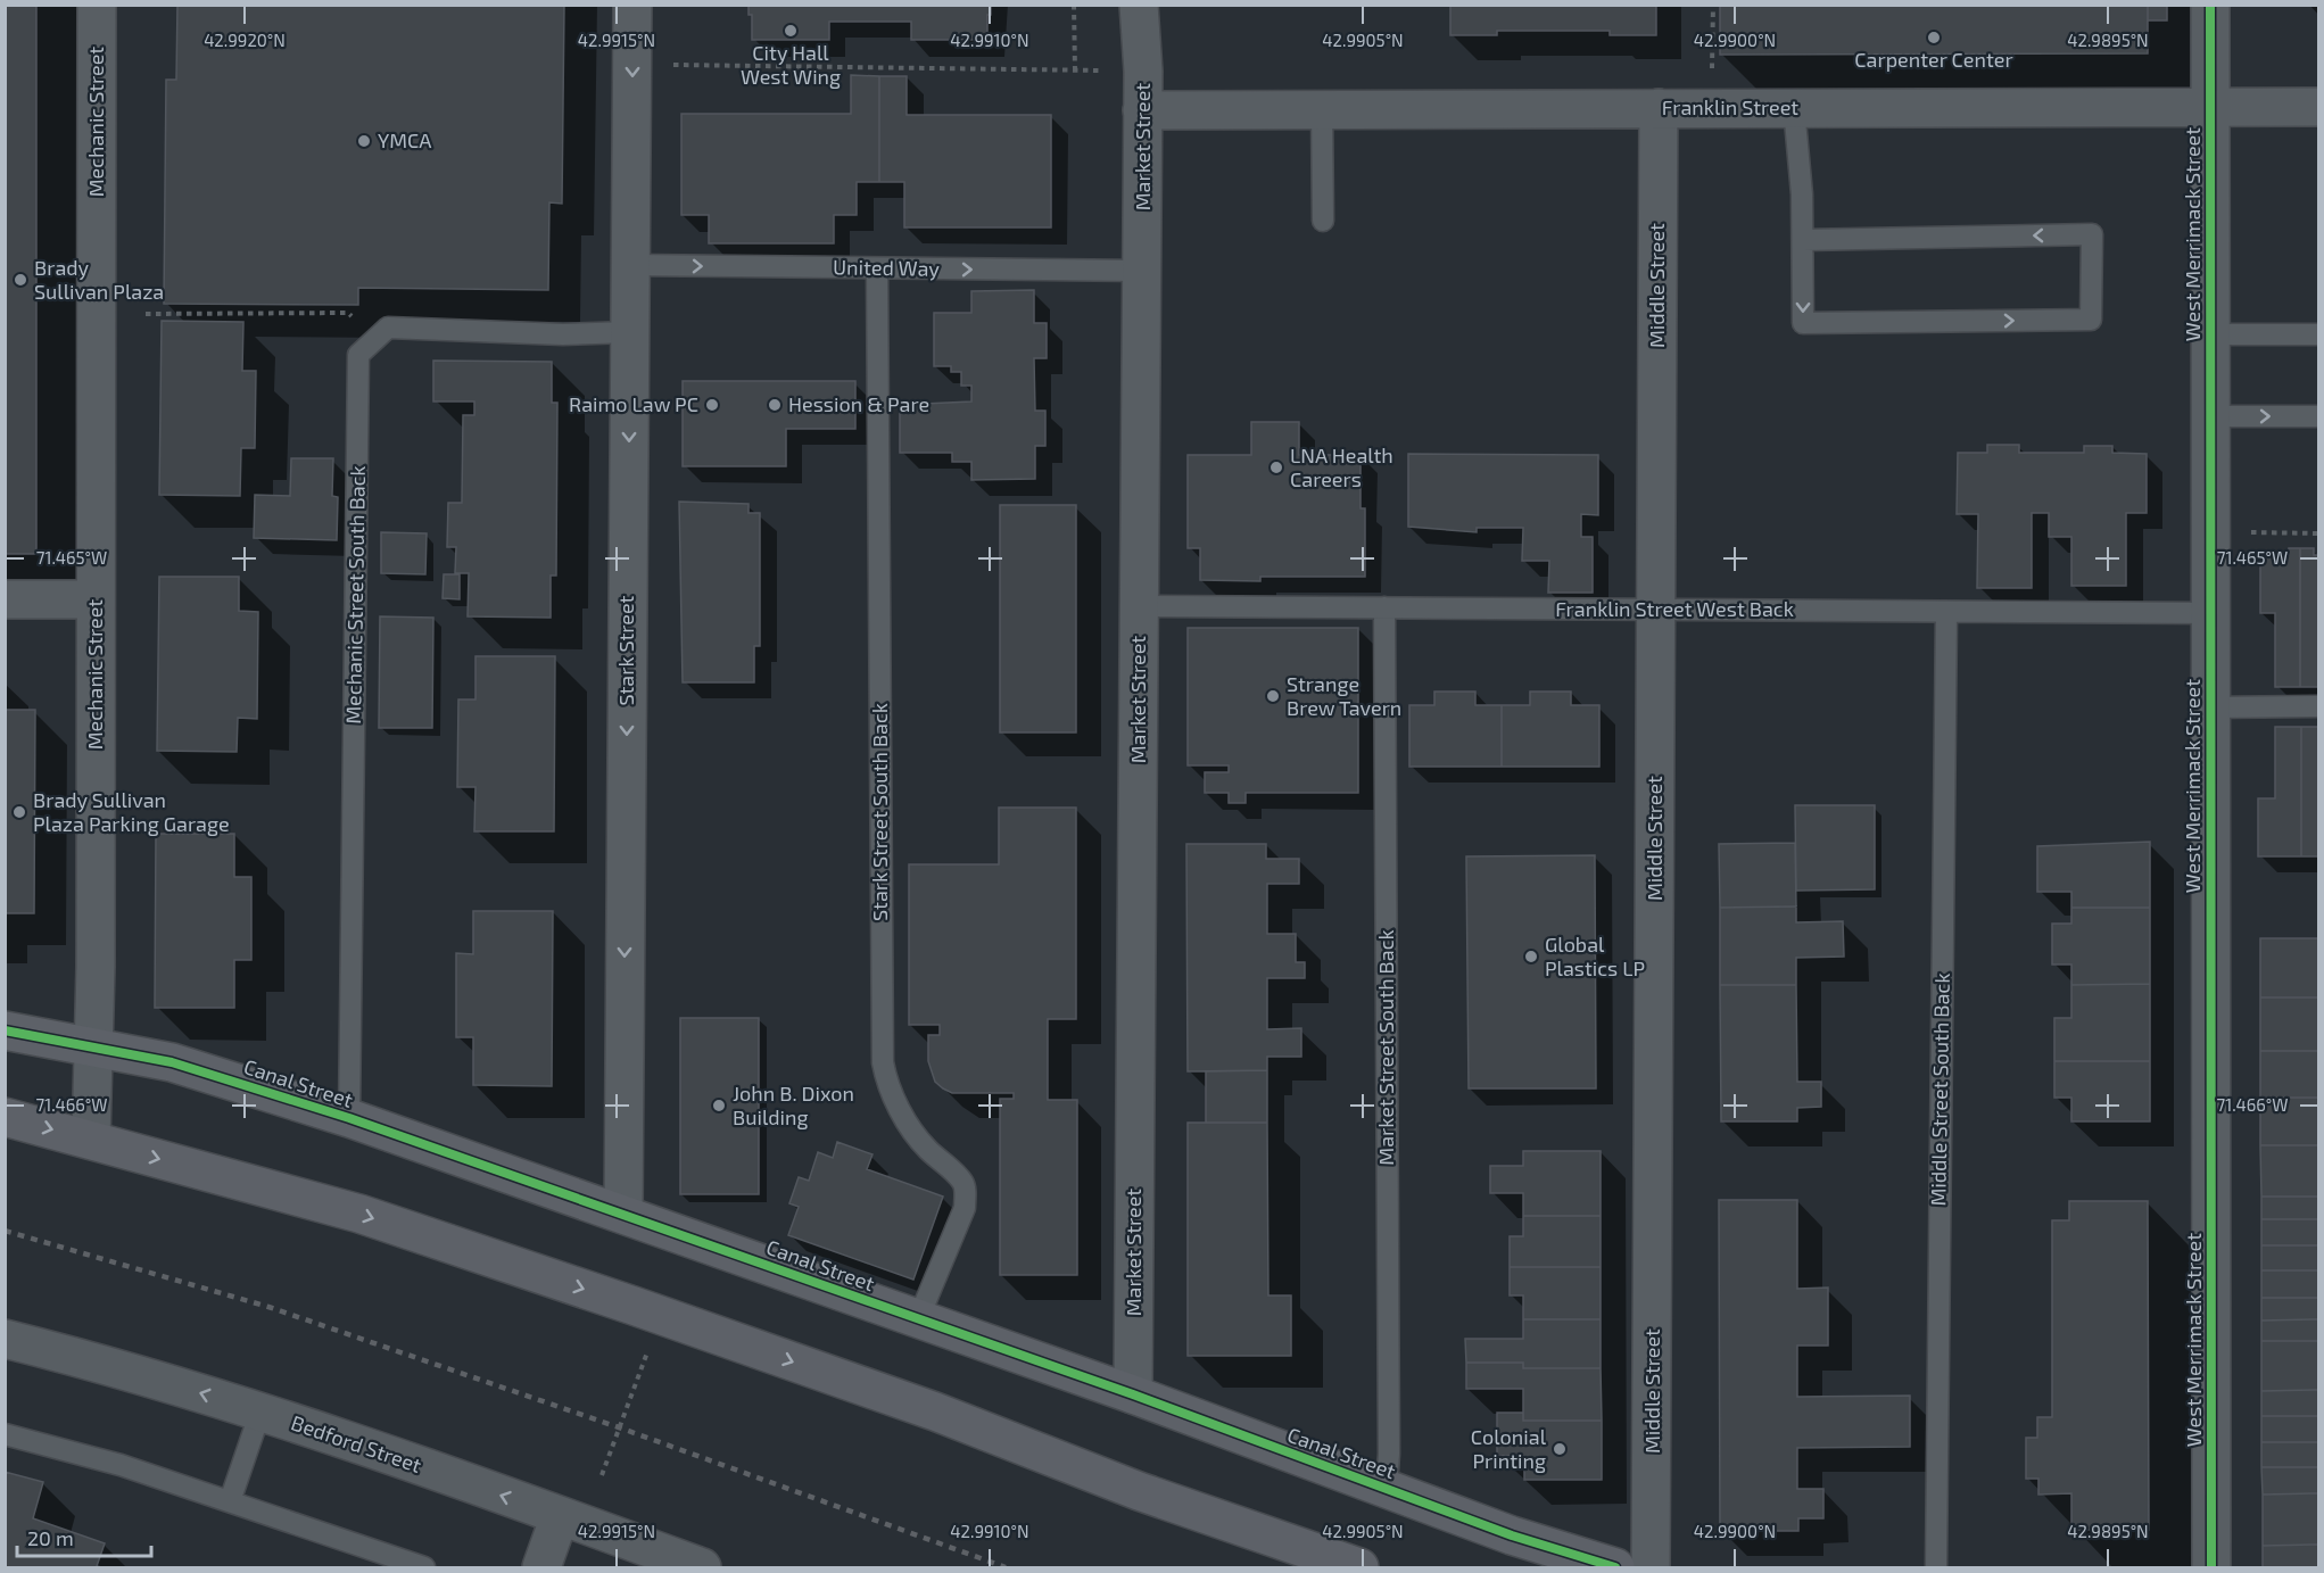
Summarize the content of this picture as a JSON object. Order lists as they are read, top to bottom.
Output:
{
  "streets": {
    "street": [
      "Franklin Street",
      "Mechanic Street",
      "Market Street",
      "West Merrimack Street",
      "Middle Street",
      "Stark Street",
      "Canal Street",
      "Bedford Street"
    ],
    "lane": [
      "United Way",
      "Mechanic Street South Back",
      "Franklin Street West Back",
      "Stark Street South Back",
      "Market Street South Back",
      "Middle Street South Back"
    ]
  },
  "crossings": [
    ["Franklin Street", "Market Street"],
    ["Franklin Street", "West Merrimack Street"],
    ["Franklin Street", "Middle Street"],
    ["Mechanic Street", "Canal Street"],
    ["Market Street", "United Way"],
    ["Market Street", "Franklin Street West Back"],
    ["Market Street", "Canal Street"],
    ["West Merrimack Street", "Franklin Street West Back"],
    ["United Way", "Stark Street"],
    ["United Way", "Stark Street South Back"],
    ["Middle Street", "Franklin Street West Back"],
    ["Mechanic Street South Back", "Canal Street"],
    ["Franklin Street West Back", "Market Street South Back"],
    ["Franklin Street West Back", "Middle Street South Back"],
    ["Stark Street", "Canal Street"],
    ["Stark Street South Back", "Canal Street"],
    ["Market Street South Back", "Canal Street"]
  ],
  "one_way": ["United Way", "Stark Street"],
  "places": [
    "City Hall West Wing",
    "Carpenter Center",
    "YMCA",
    "Brady Sullivan Plaza",
    "Raimo Law PC",
    "Hession & Pare",
    "LNA Health Careers",
    "Strange Brew Tavern",
    "Brady Sullivan Plaza Parking Garage",
    "Global Plastics LP",
    "John B. Dixon Building",
    "Colonial Printing"
  ],
  "scale_bar": "20 m",
  "coordinates": [
    "42.9920°N",
    "42.9915°N",
    "42.9910°N",
    "42.9905°N",
    "42.9900°N",
    "42.9895°N",
    "71.465°W",
    "71.466°W"
  ]
}
